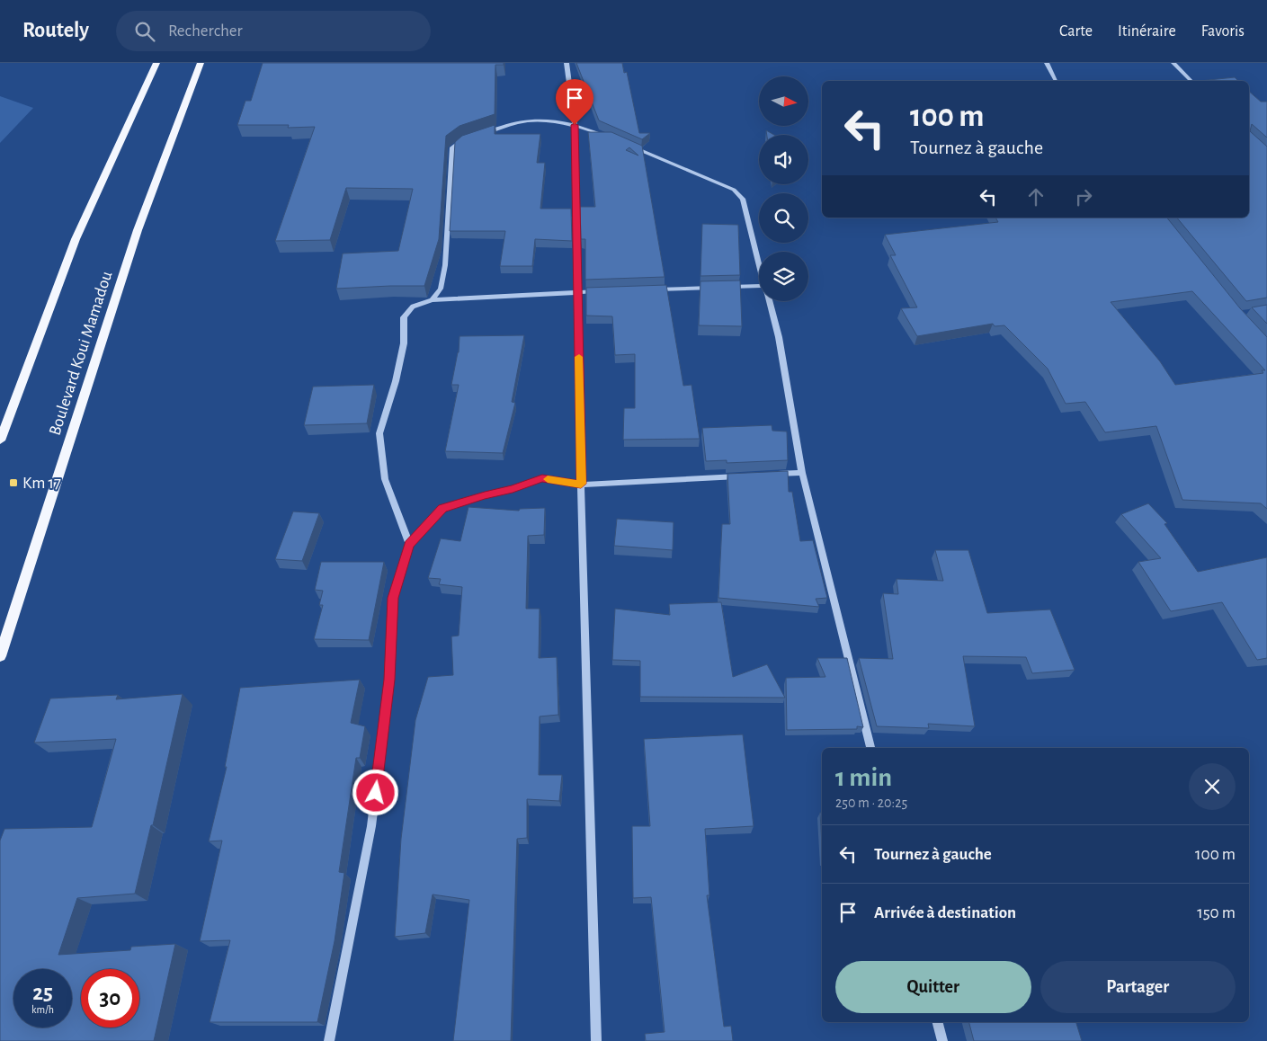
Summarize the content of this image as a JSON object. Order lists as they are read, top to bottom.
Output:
{
  "streets": {
    "main road": ["Boulevard Koui Mamadou"]
  },
  "places": {
    "transit": ["Km 17"]
  },
  "north": "right",
  "page": {
    "header": "Routely",
    "search": "Rechercher",
    "nav": ["Carte", "Itinéraire", "Favoris"],
    "turn": ["100 m", "Tournez à gauche"],
    "heading": ["1 min", "250 m · 20:25"],
    "list": [
      {
        "name": "Tournez à gauche",
        "value": "100 m"
      },
      {
        "name": "Arrivée à destination",
        "value": "150 m"
      }
    ],
    "buttons": ["Quitter", "Partager"],
    "speed": "25 km/h",
    "limit": "30"
  }
}
